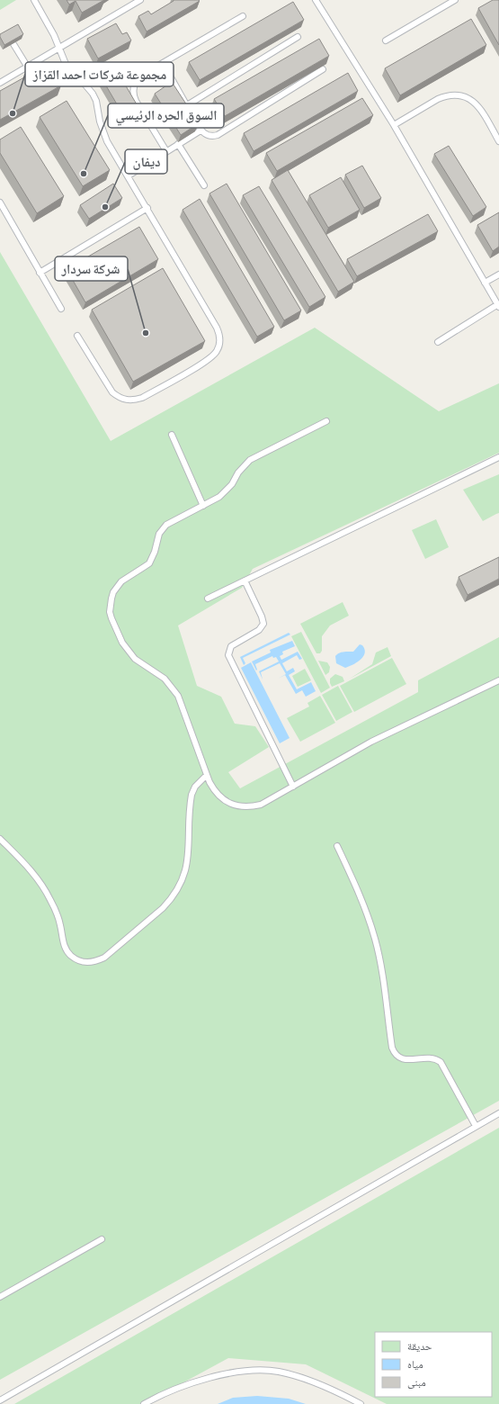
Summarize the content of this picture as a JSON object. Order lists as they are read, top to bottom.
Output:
{
  "places": [
    "مجموعة شركات احمد القزاز",
    "السوق الحره الرئيسي",
    "ديفان",
    "شركة سردار"
  ],
  "legend": ["حديقة", "مياه", "مبنى"]
}
